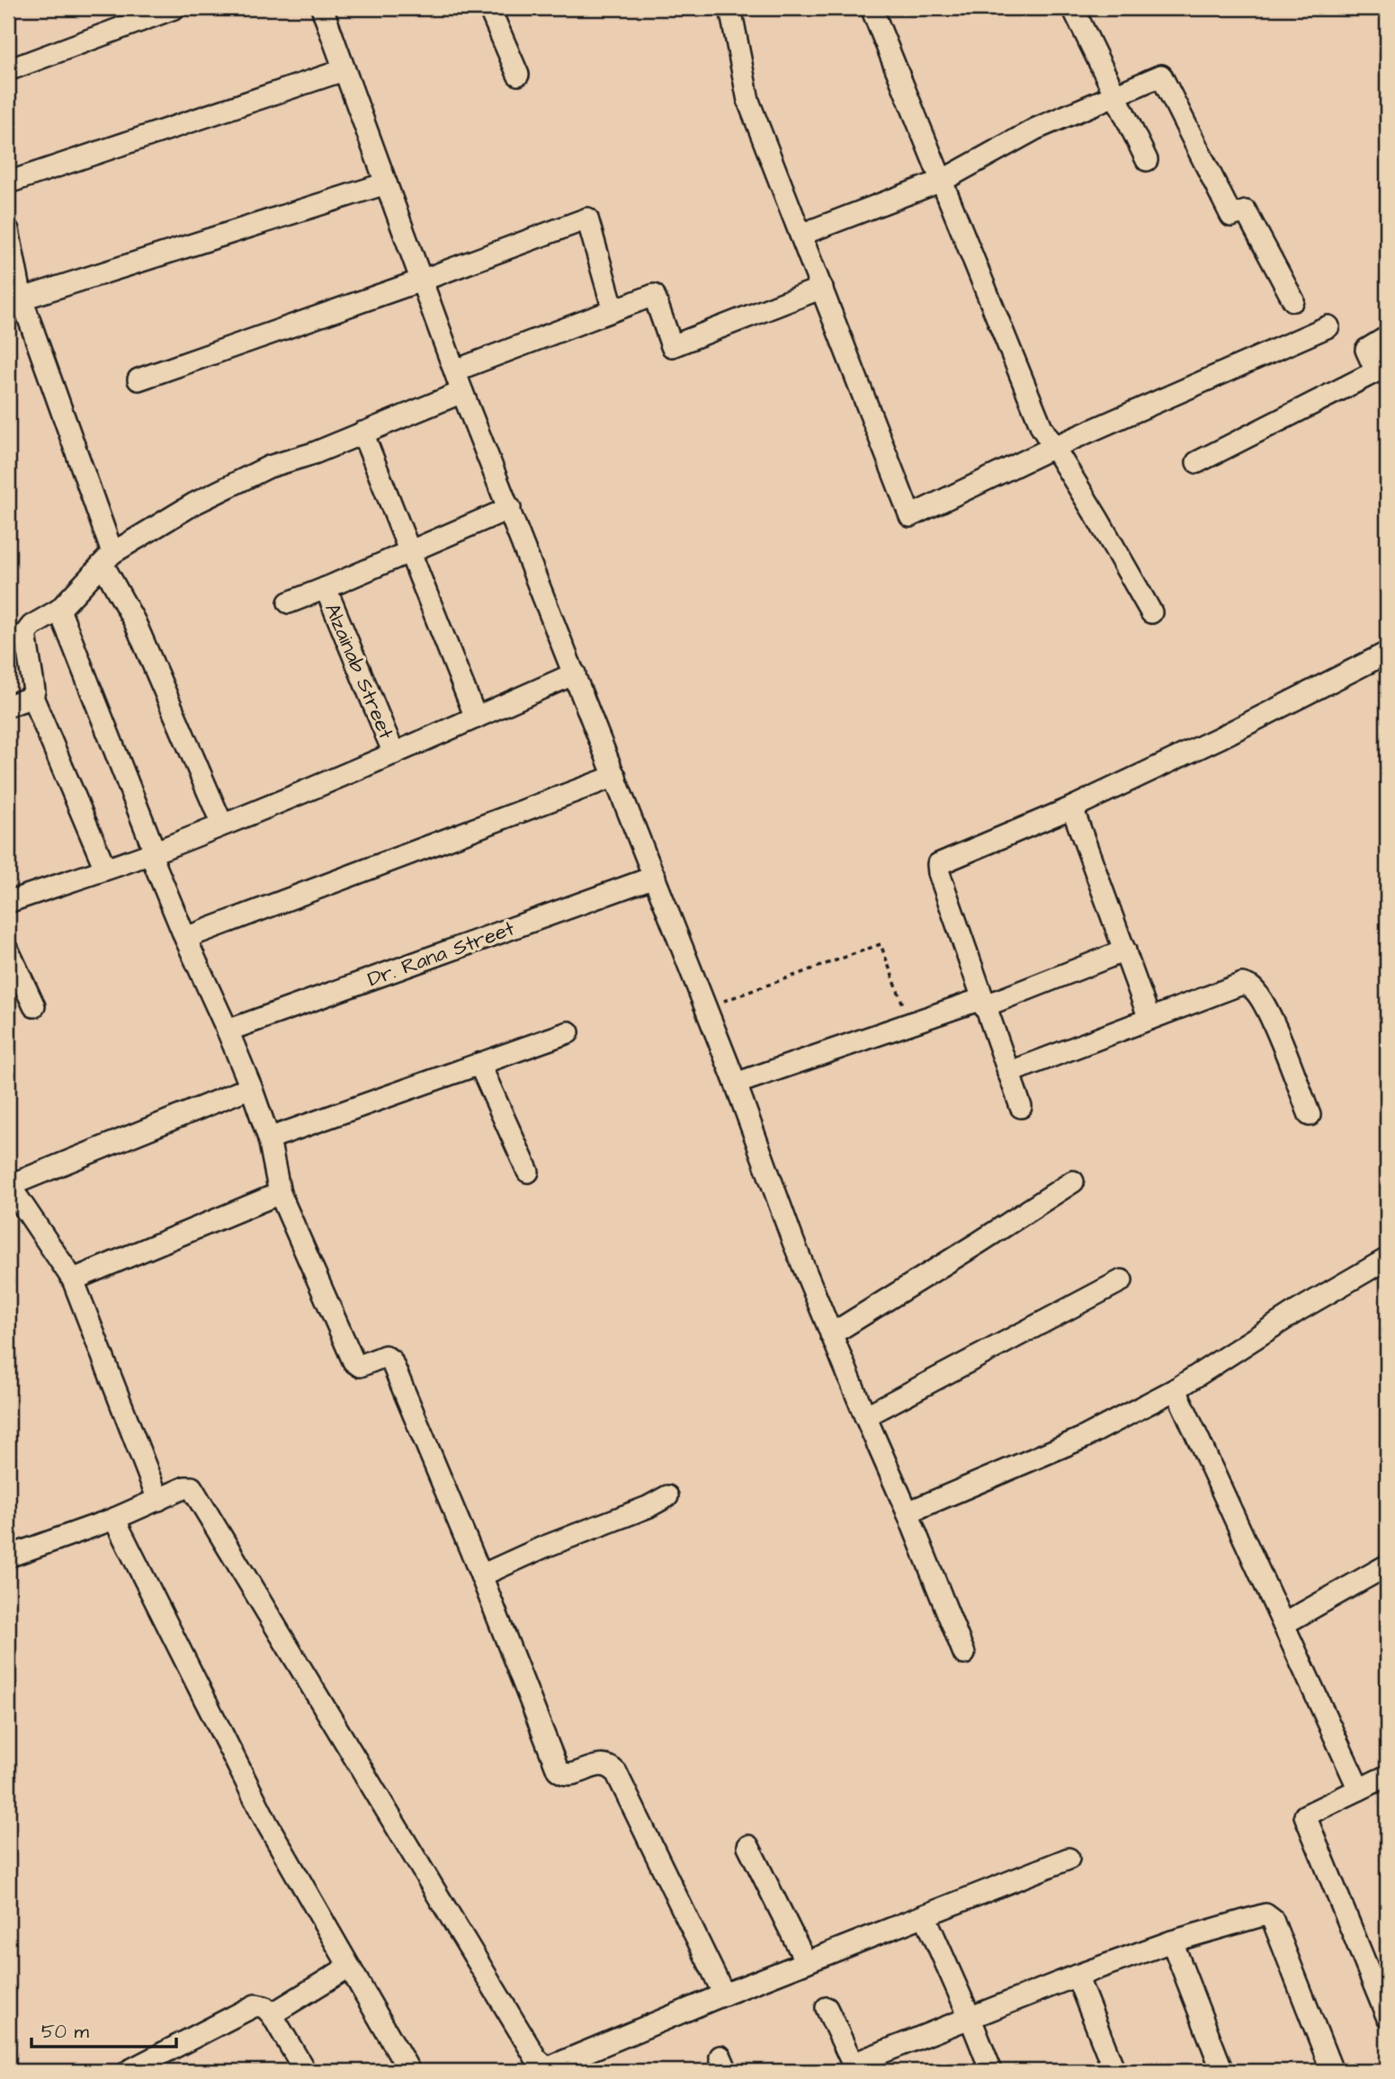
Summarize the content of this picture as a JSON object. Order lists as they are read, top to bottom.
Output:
{
  "streets": {
    "street": ["Alzainab Street", "Dr. Rana Street"]
  },
  "scale_bar": "50 m"
}
